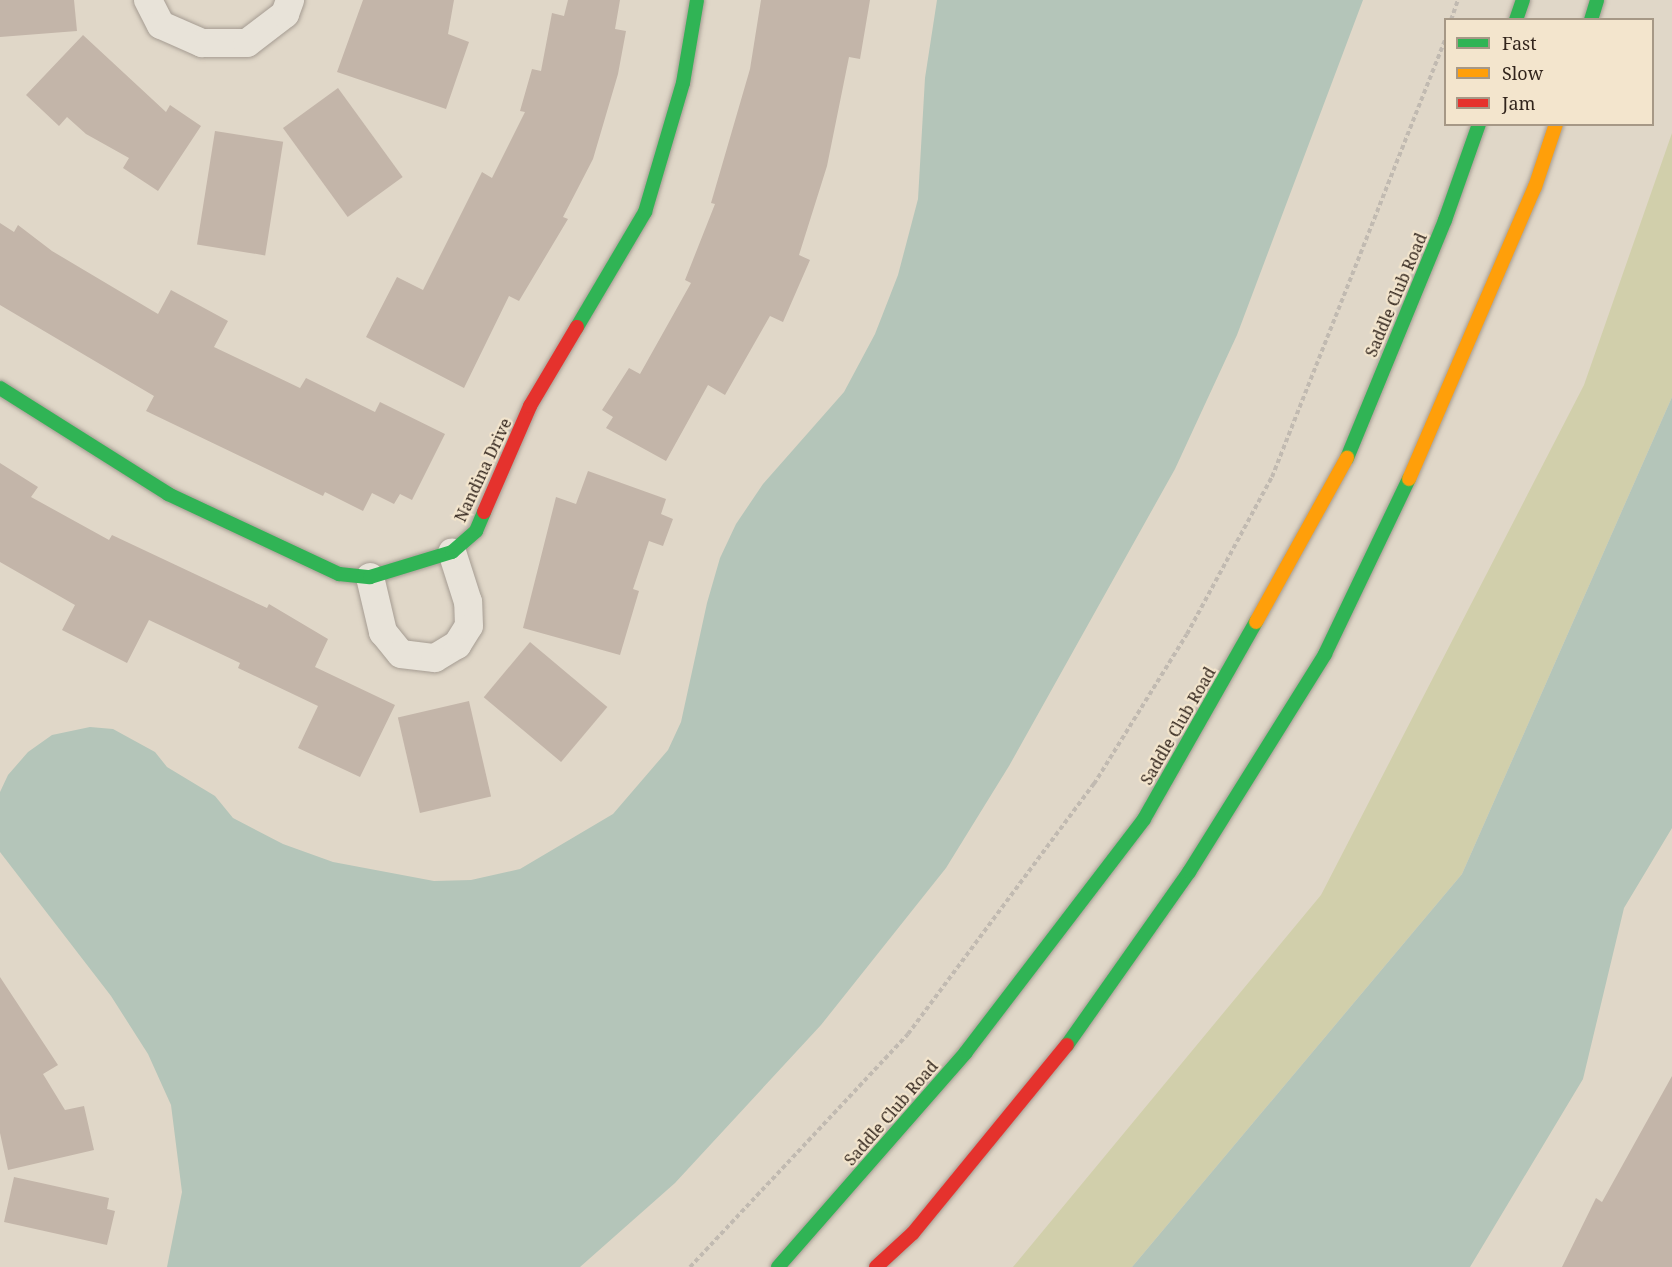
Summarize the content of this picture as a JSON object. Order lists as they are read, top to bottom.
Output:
{
  "streets": {
    "street": ["Saddle Club Road", "Nandina Drive"]
  },
  "legend": ["Fast", "Slow", "Jam"]
}
